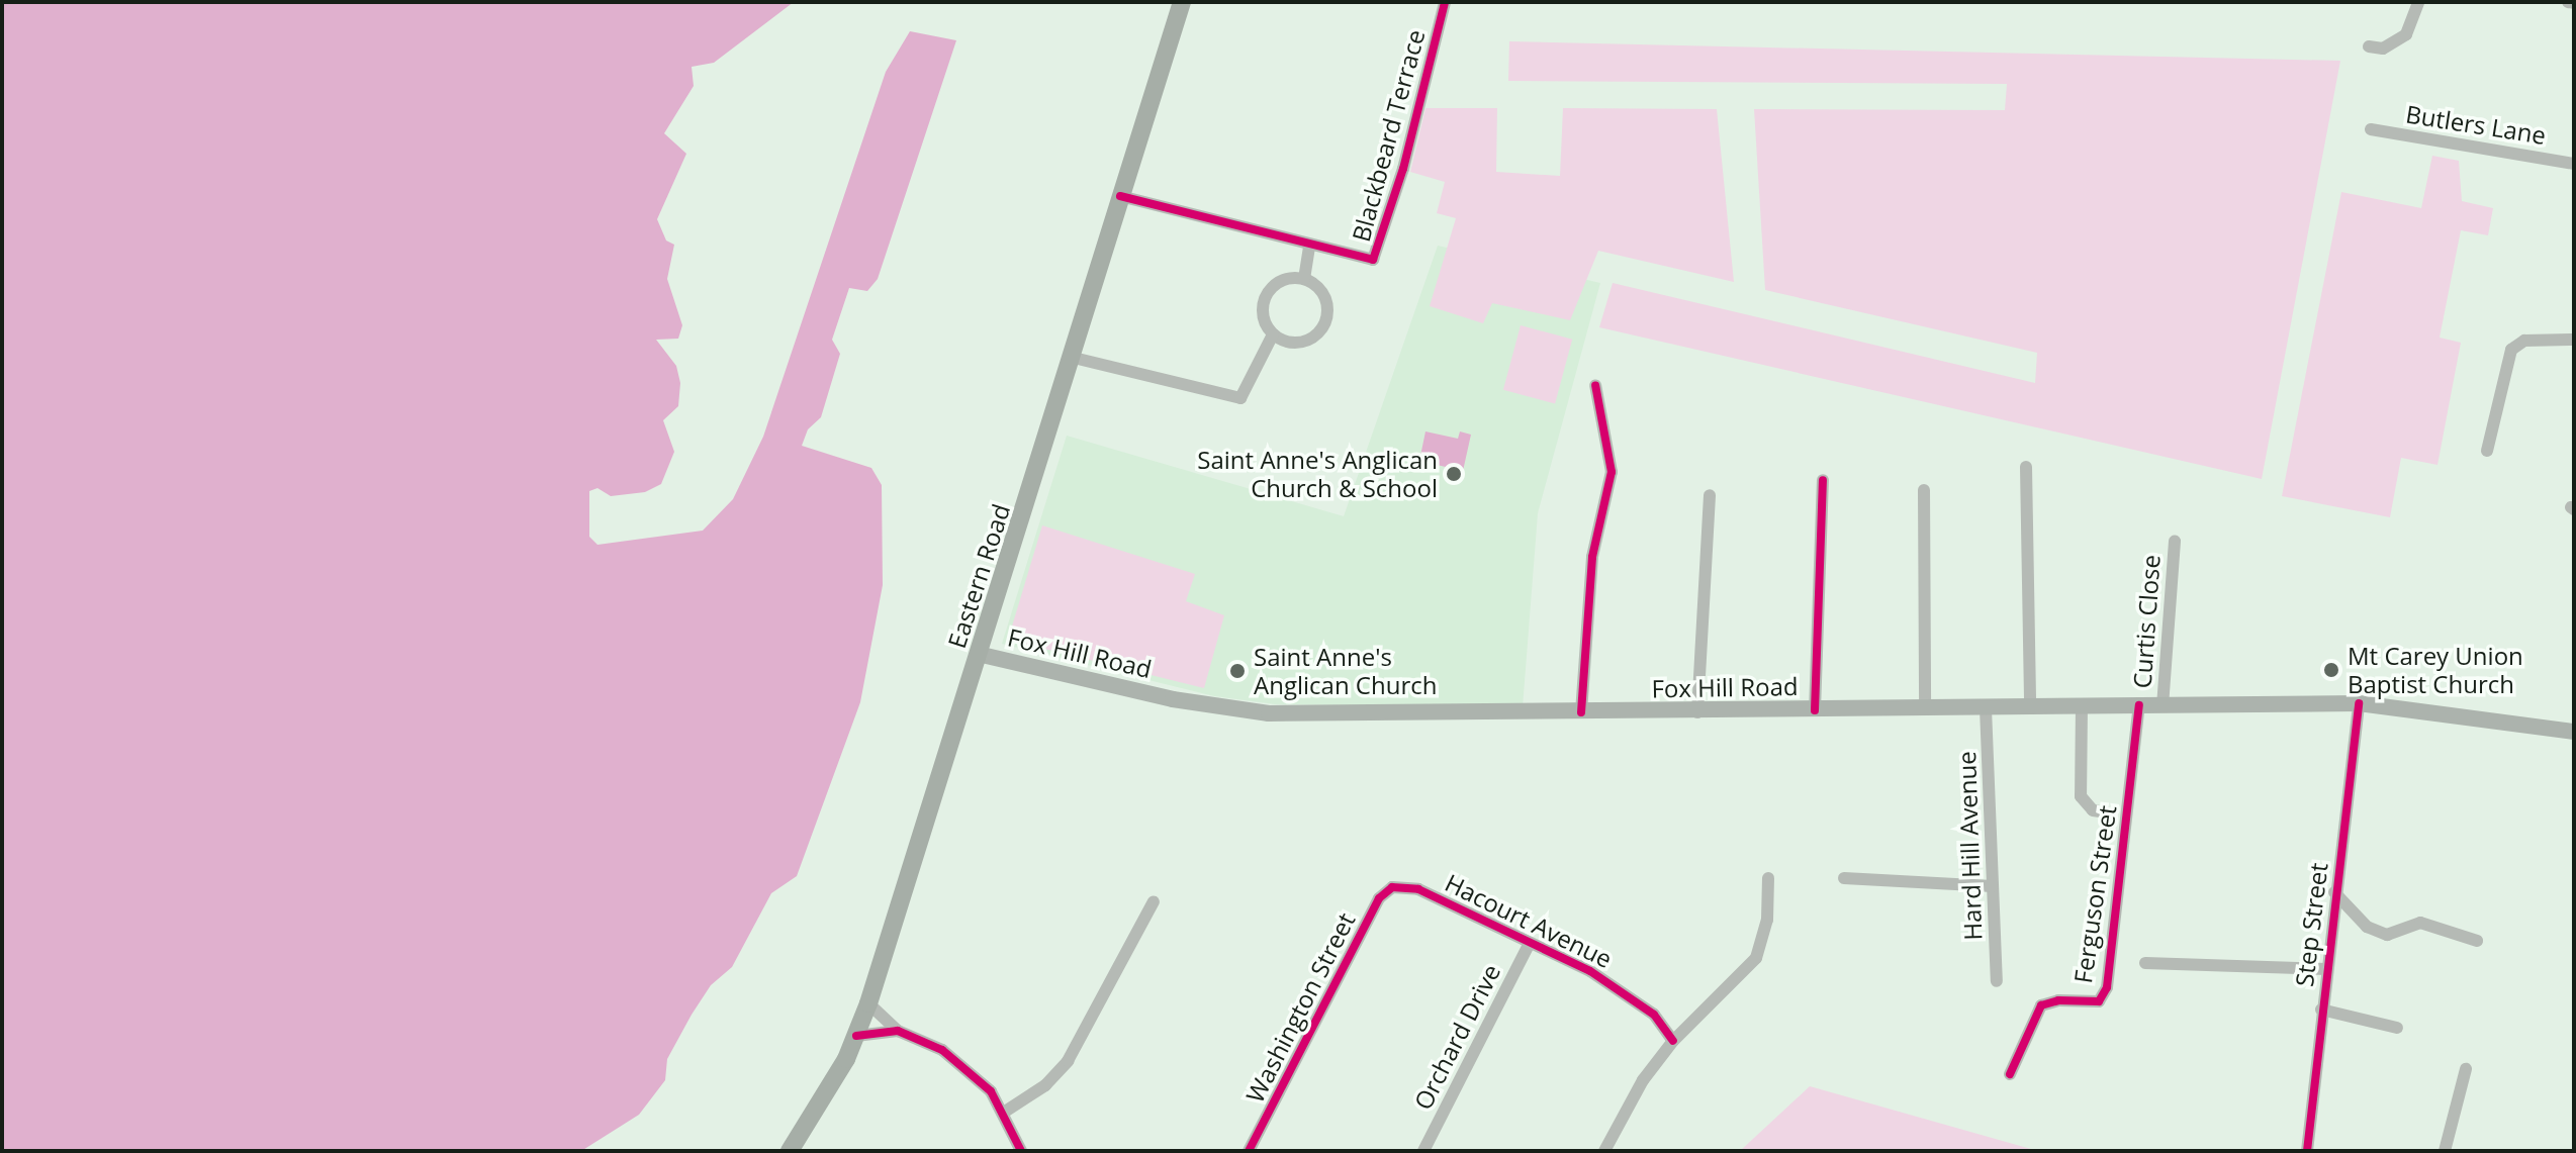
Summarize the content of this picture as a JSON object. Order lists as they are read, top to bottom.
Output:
{
  "streets": {
    "highway": ["Eastern Road"],
    "main road": ["Fox Hill Road"],
    "street": [
      "Butlers Lane",
      "Blackbeard Terrace",
      "Curtis Close",
      "Hard Hill Avenue",
      "Ferguson Street",
      "Hacourt Avenue",
      "Step Street",
      "Washington Street",
      "Orchard Drive"
    ]
  },
  "crossings": [
    ["Blackbeard Terrace", "Eastern Road"],
    ["Eastern Road", "Fox Hill Road"],
    ["Curtis Close", "Fox Hill Road"],
    ["Fox Hill Road", "Hard Hill Avenue"],
    ["Fox Hill Road", "Ferguson Street"],
    ["Fox Hill Road", "Step Street"],
    ["Hacourt Avenue", "Washington Street"],
    ["Hacourt Avenue", "Orchard Drive"]
  ],
  "places": ["Saint Anne's Anglican Church & School", "Mt Carey Union Baptist Church", "Saint Anne's Anglican Church"]
}
